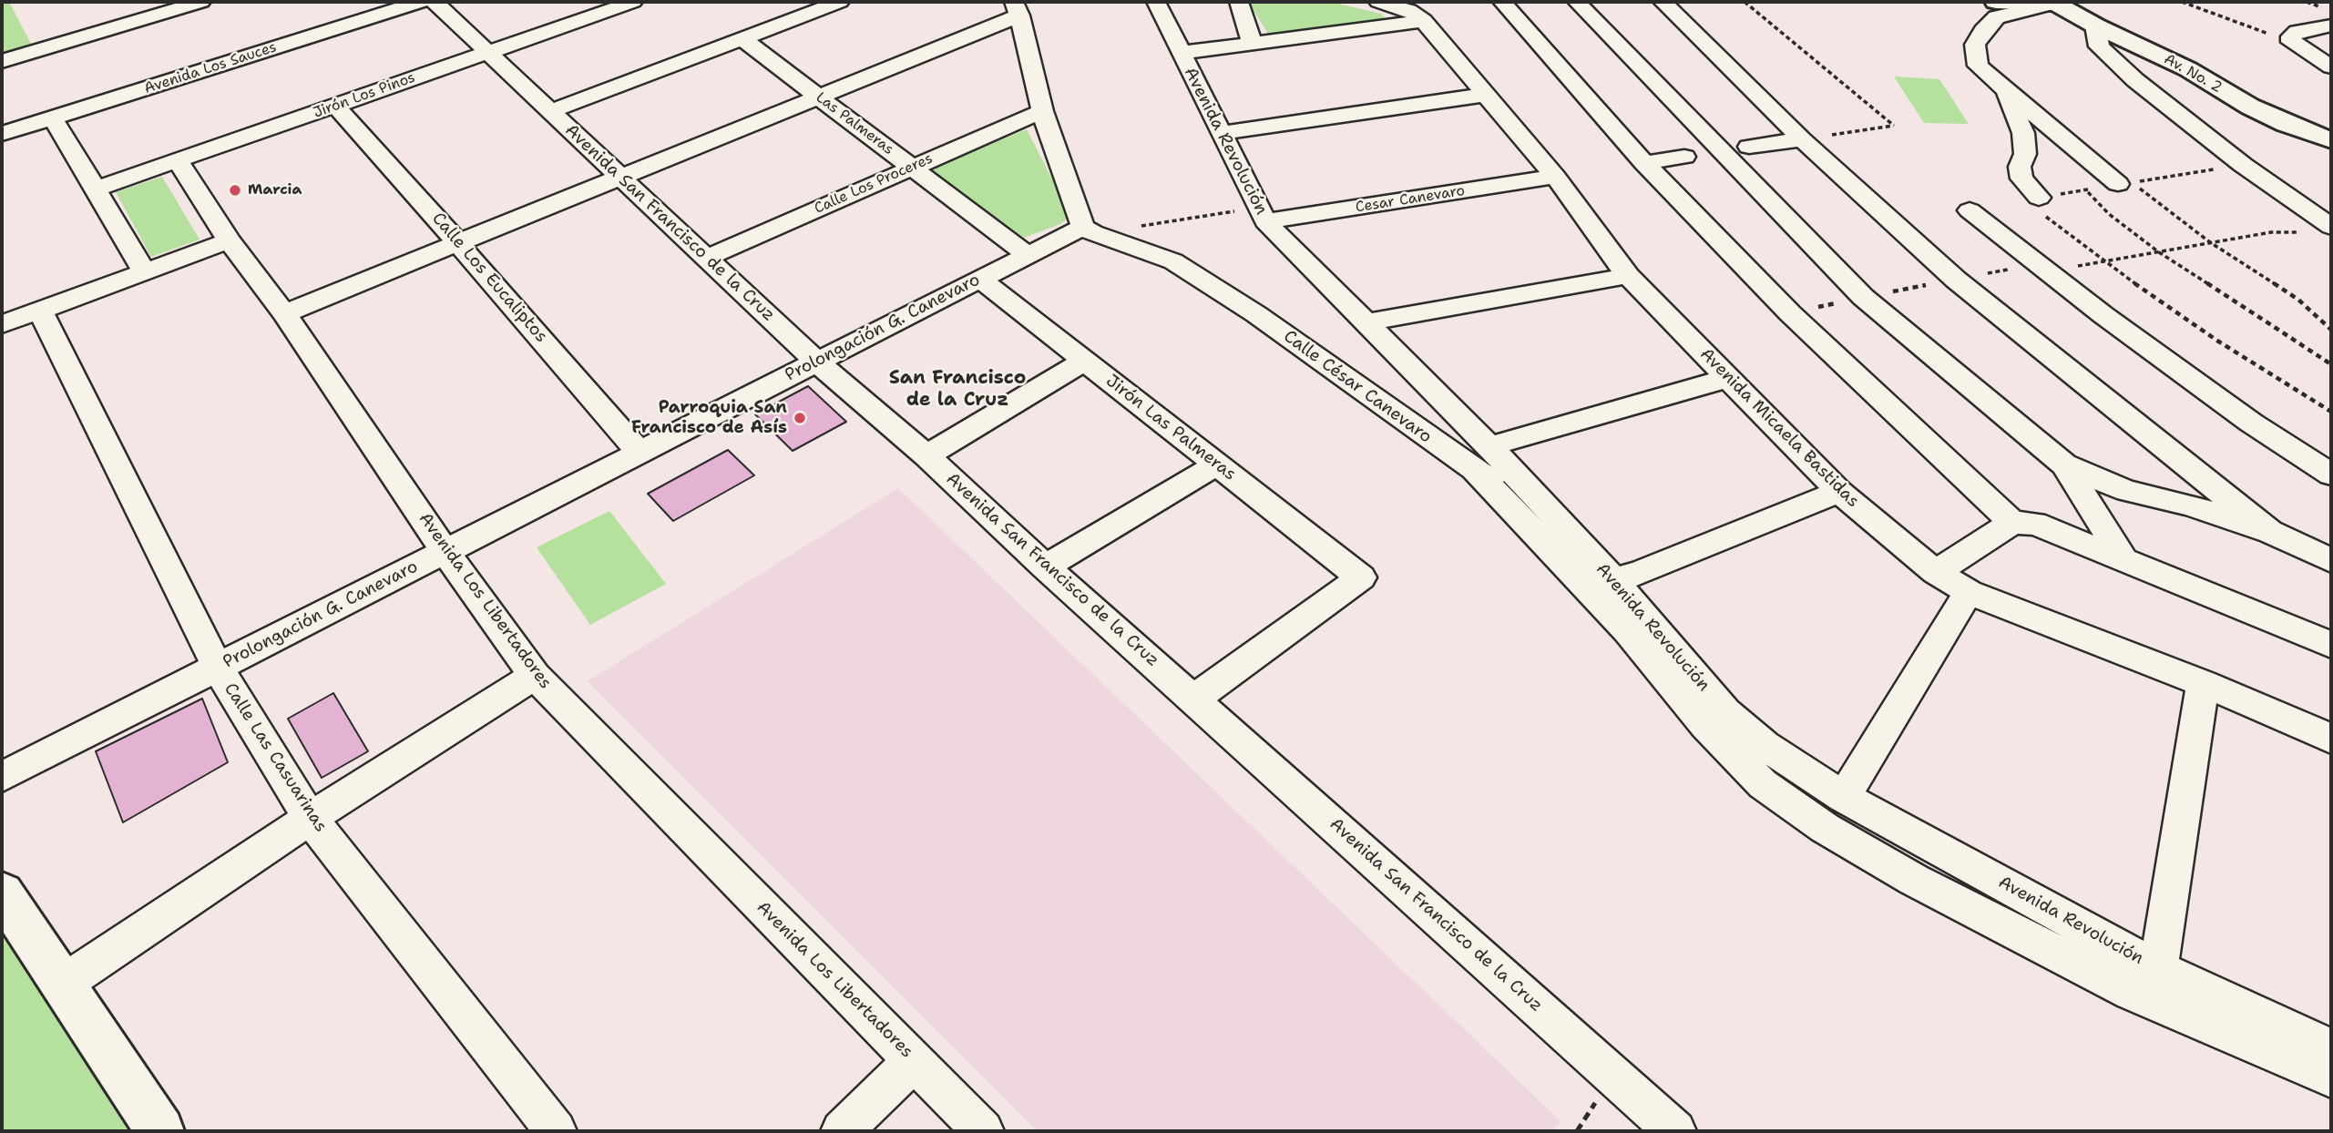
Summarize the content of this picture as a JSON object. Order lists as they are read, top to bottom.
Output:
{
  "streets": {
    "street": [
      "Avenida Los Sauces",
      "Av. No. 2",
      "Jirón Los Pinos",
      "Las Palmeras",
      "Avenida Revolución",
      "Calle Los Proceres",
      "Cesar Canevaro",
      "Avenida San Francisco de la Cruz",
      "Calle Los Eucaliptos",
      "Prolongación G. Canevaro",
      "Calle César Canevaro",
      "Jirón Las Palmeras",
      "Avenida Micaela Bastidas",
      "Avenida Los Libertadores",
      "Calle Las Casuarinas"
    ]
  },
  "crossings": [
    ["Jirón Los Pinos", "Avenida San Francisco de la Cruz"],
    ["Jirón Los Pinos", "Calle Los Eucaliptos"],
    ["Jirón Los Pinos", "Avenida Los Libertadores"],
    ["Las Palmeras", "Calle Los Proceres"],
    ["Las Palmeras", "Prolongación G. Canevaro"],
    ["Avenida Revolución", "Cesar Canevaro"],
    ["Avenida Revolución", "Calle César Canevaro"],
    ["Calle Los Proceres", "Avenida San Francisco de la Cruz"],
    ["Cesar Canevaro", "Avenida Micaela Bastidas"],
    ["Avenida San Francisco de la Cruz", "Prolongación G. Canevaro"],
    ["Avenida San Francisco de la Cruz", "Jirón Las Palmeras"],
    ["Calle Los Eucaliptos", "Prolongación G. Canevaro"],
    ["Prolongación G. Canevaro", "Calle César Canevaro"],
    ["Prolongación G. Canevaro", "Jirón Las Palmeras"],
    ["Prolongación G. Canevaro", "Avenida Los Libertadores"],
    ["Prolongación G. Canevaro", "Calle Las Casuarinas"]
  ],
  "districts": ["San Francisco de la Cruz"],
  "places": ["Marcia", "Parroquia San Francisco de Asís"]
}
